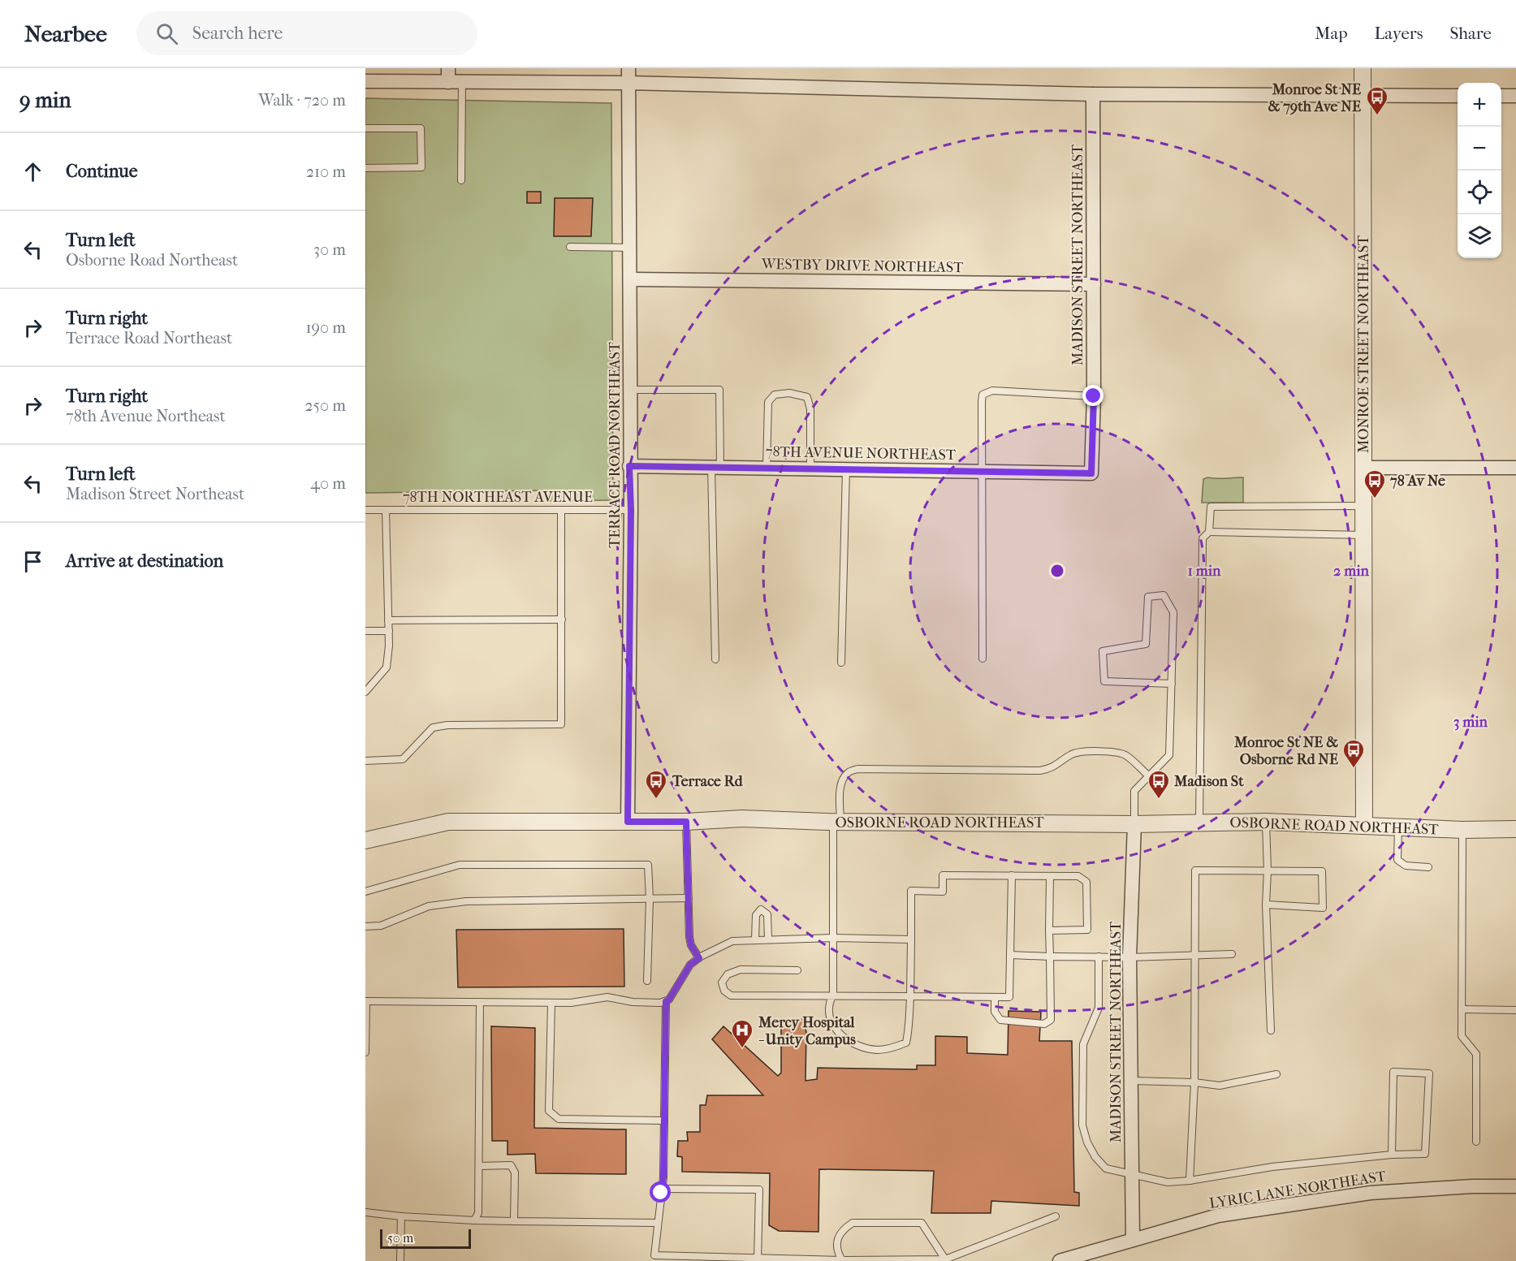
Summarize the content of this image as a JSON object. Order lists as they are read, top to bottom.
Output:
{
  "streets": {
    "street": [
      "MADISON STREET NORTHEAST",
      "WESTBY DRIVE NORTHEAST",
      "MONROE STREET NORTHEAST",
      "TERRACE ROAD NORTHEAST",
      "78TH AVENUE NORTHEAST",
      "OSBORNE ROAD NORTHEAST",
      "LYRIC LANE NORTHEAST"
    ],
    "lane": ["78TH NORTHEAST AVENUE"]
  },
  "crossings": [
    ["MADISON STREET NORTHEAST", "WESTBY DRIVE NORTHEAST"],
    ["MADISON STREET NORTHEAST", "78TH AVENUE NORTHEAST"],
    ["MADISON STREET NORTHEAST", "OSBORNE ROAD NORTHEAST"],
    ["MADISON STREET NORTHEAST", "LYRIC LANE NORTHEAST"],
    ["WESTBY DRIVE NORTHEAST", "TERRACE ROAD NORTHEAST"],
    ["MONROE STREET NORTHEAST", "OSBORNE ROAD NORTHEAST"],
    ["TERRACE ROAD NORTHEAST", "78TH AVENUE NORTHEAST"],
    ["TERRACE ROAD NORTHEAST", "78TH NORTHEAST AVENUE"],
    ["TERRACE ROAD NORTHEAST", "OSBORNE ROAD NORTHEAST"]
  ],
  "places": {
    "bus stop": [
      "Monroe St NE & 79th Ave NE",
      "78 Av Ne",
      "Monroe St NE & Osborne Rd NE",
      "Terrace Rd",
      "Madison St"
    ],
    "hospital": ["Mercy Hospital - Unity Campus"]
  },
  "scale_bar": "50 m",
  "page": {
    "header": "Nearbee",
    "search": "Search here",
    "nav": ["Map", "Layers", "Share"],
    "heading": ["9 min", "Walk · 720 m"],
    "map_buttons": ["+", "−"],
    "list": [
      ["Continue", "210 m"],
      ["Turn left", "Osborne Road Northeast", "30 m"],
      ["Turn right", "Terrace Road Northeast", "190 m"],
      ["Turn right", "78th Avenue Northeast", "250 m"],
      ["Turn left", "Madison Street Northeast", "40 m"],
      "Arrive at destination"
    ],
    "scale": "50 m"
  },
  "rings": ["1 min", "2 min", "3 min"]
}
